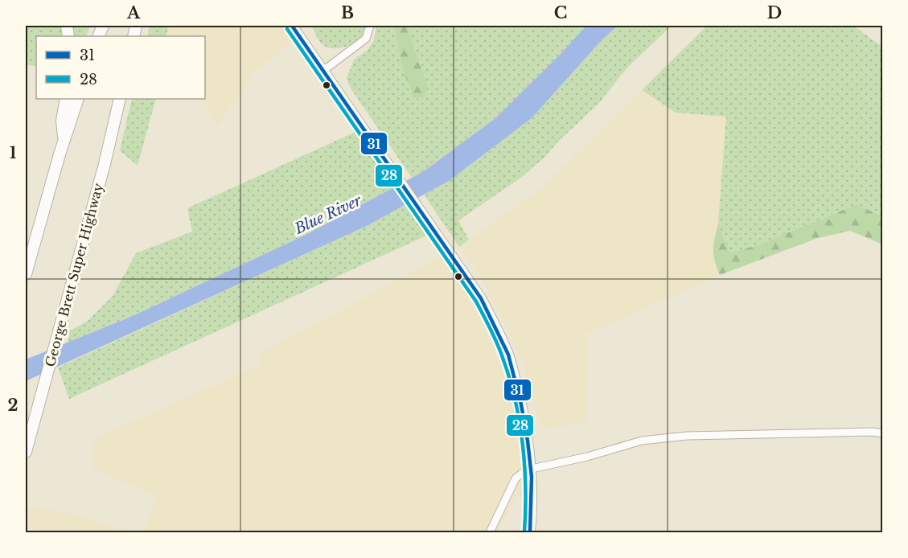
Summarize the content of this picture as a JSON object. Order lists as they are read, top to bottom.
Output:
{
  "streets": {
    "highway": ["George Brett Super Highway"]
  },
  "water": ["Blue River"],
  "lines": ["transit line 31", "transit line 28"],
  "legend": ["31", "28"],
  "grid": {
    "columns": [
      "A",
      "B",
      "C",
      "D"
    ],
    "rows": ["1", "2"]
  }
}
